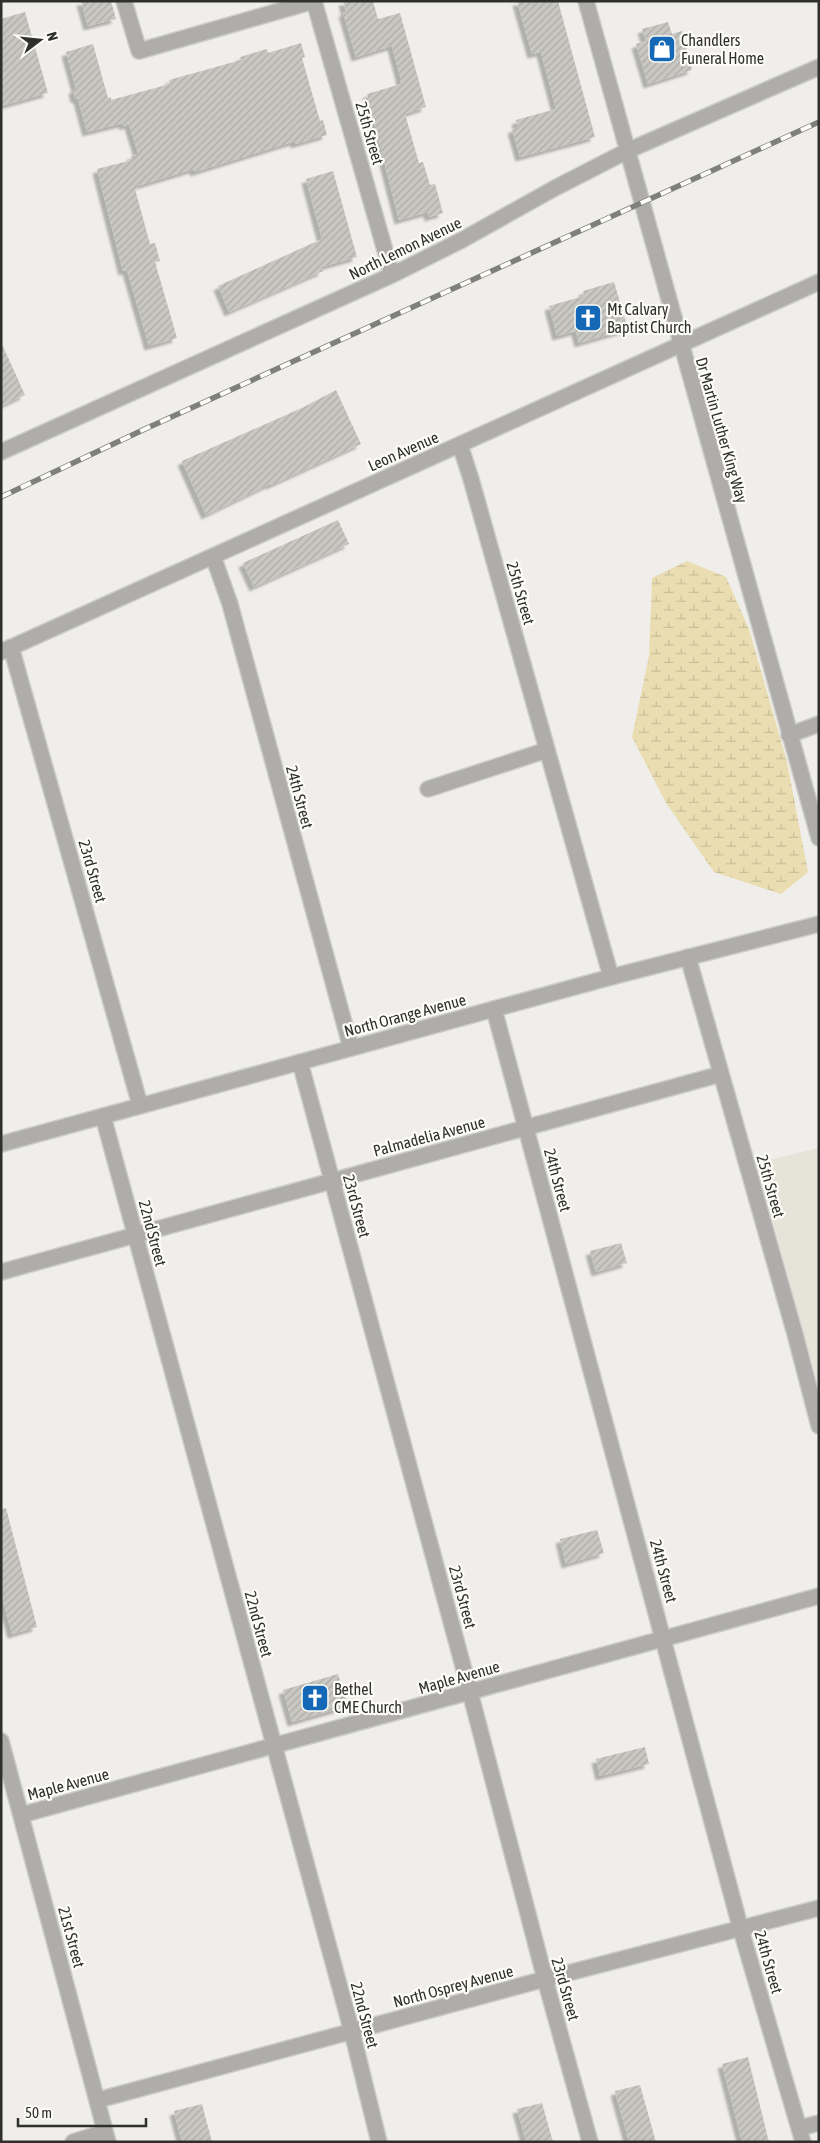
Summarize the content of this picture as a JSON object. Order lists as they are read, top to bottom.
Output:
{
  "streets": {
    "street": [
      "25th Street",
      "North Lemon Avenue",
      "Dr Martin Luther King Way",
      "Leon Avenue",
      "24th Street",
      "23rd Street",
      "North Orange Avenue",
      "Palmadelia Avenue",
      "22nd Street",
      "Maple Avenue",
      "21st Street",
      "North Osprey Avenue"
    ]
  },
  "crossings": [
    ["25th Street", "North Lemon Avenue"],
    ["25th Street", "Leon Avenue"],
    ["25th Street", "North Orange Avenue"],
    ["25th Street", "Palmadelia Avenue"],
    ["North Lemon Avenue", "Dr Martin Luther King Way"],
    ["Dr Martin Luther King Way", "Leon Avenue"],
    ["Leon Avenue", "24th Street"],
    ["Leon Avenue", "23rd Street"],
    ["24th Street", "North Orange Avenue"],
    ["24th Street", "Palmadelia Avenue"],
    ["24th Street", "Maple Avenue"],
    ["24th Street", "North Osprey Avenue"],
    ["23rd Street", "North Orange Avenue"],
    ["23rd Street", "Palmadelia Avenue"],
    ["23rd Street", "Maple Avenue"],
    ["23rd Street", "North Osprey Avenue"],
    ["North Orange Avenue", "22nd Street"],
    ["Palmadelia Avenue", "22nd Street"],
    ["22nd Street", "Maple Avenue"],
    ["22nd Street", "North Osprey Avenue"],
    ["Maple Avenue", "21st Street"],
    ["21st Street", "North Osprey Avenue"]
  ],
  "places": {
    "shop": ["Chandlers Funeral Home"],
    "church": ["Mt Calvary Baptist Church", "Bethel CME Church"]
  },
  "scale_bar": "50 m",
  "north": "right"
}
